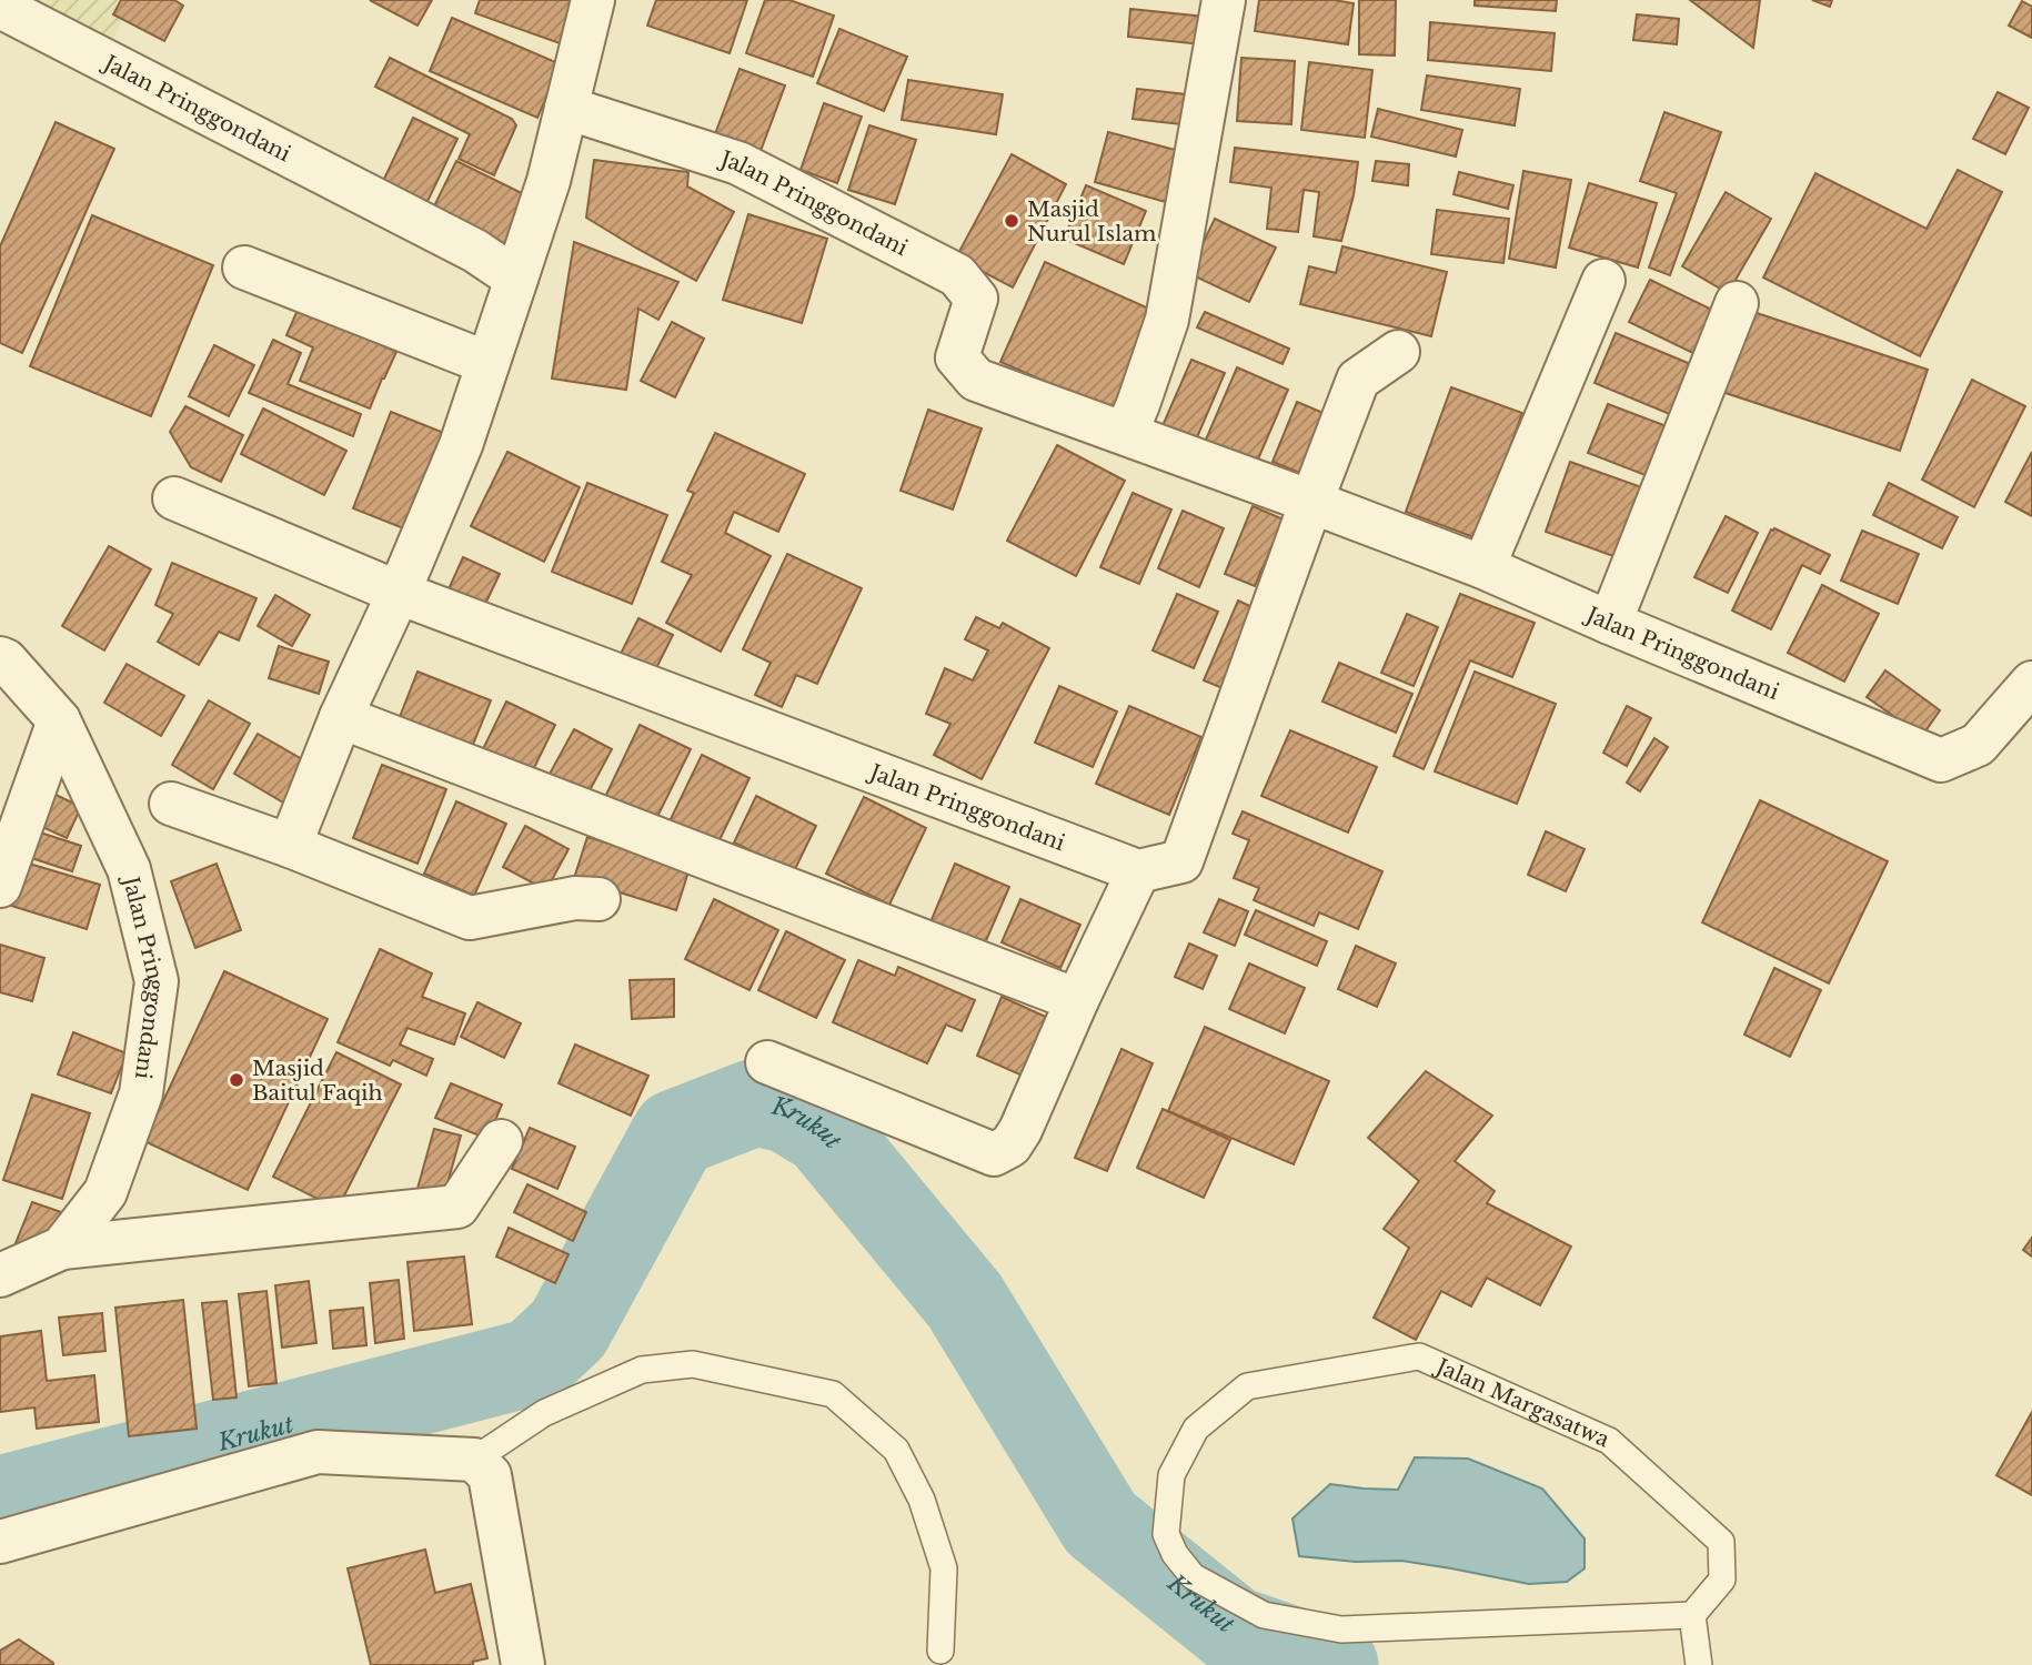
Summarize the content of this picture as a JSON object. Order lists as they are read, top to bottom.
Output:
{
  "streets": {
    "street": ["Jalan Pringgondani"],
    "lane": ["Jalan Margasatwa"]
  },
  "water": ["Krukut"],
  "places": ["Masjid Nurul Islam", "Masjid Baitul Faqih"]
}
